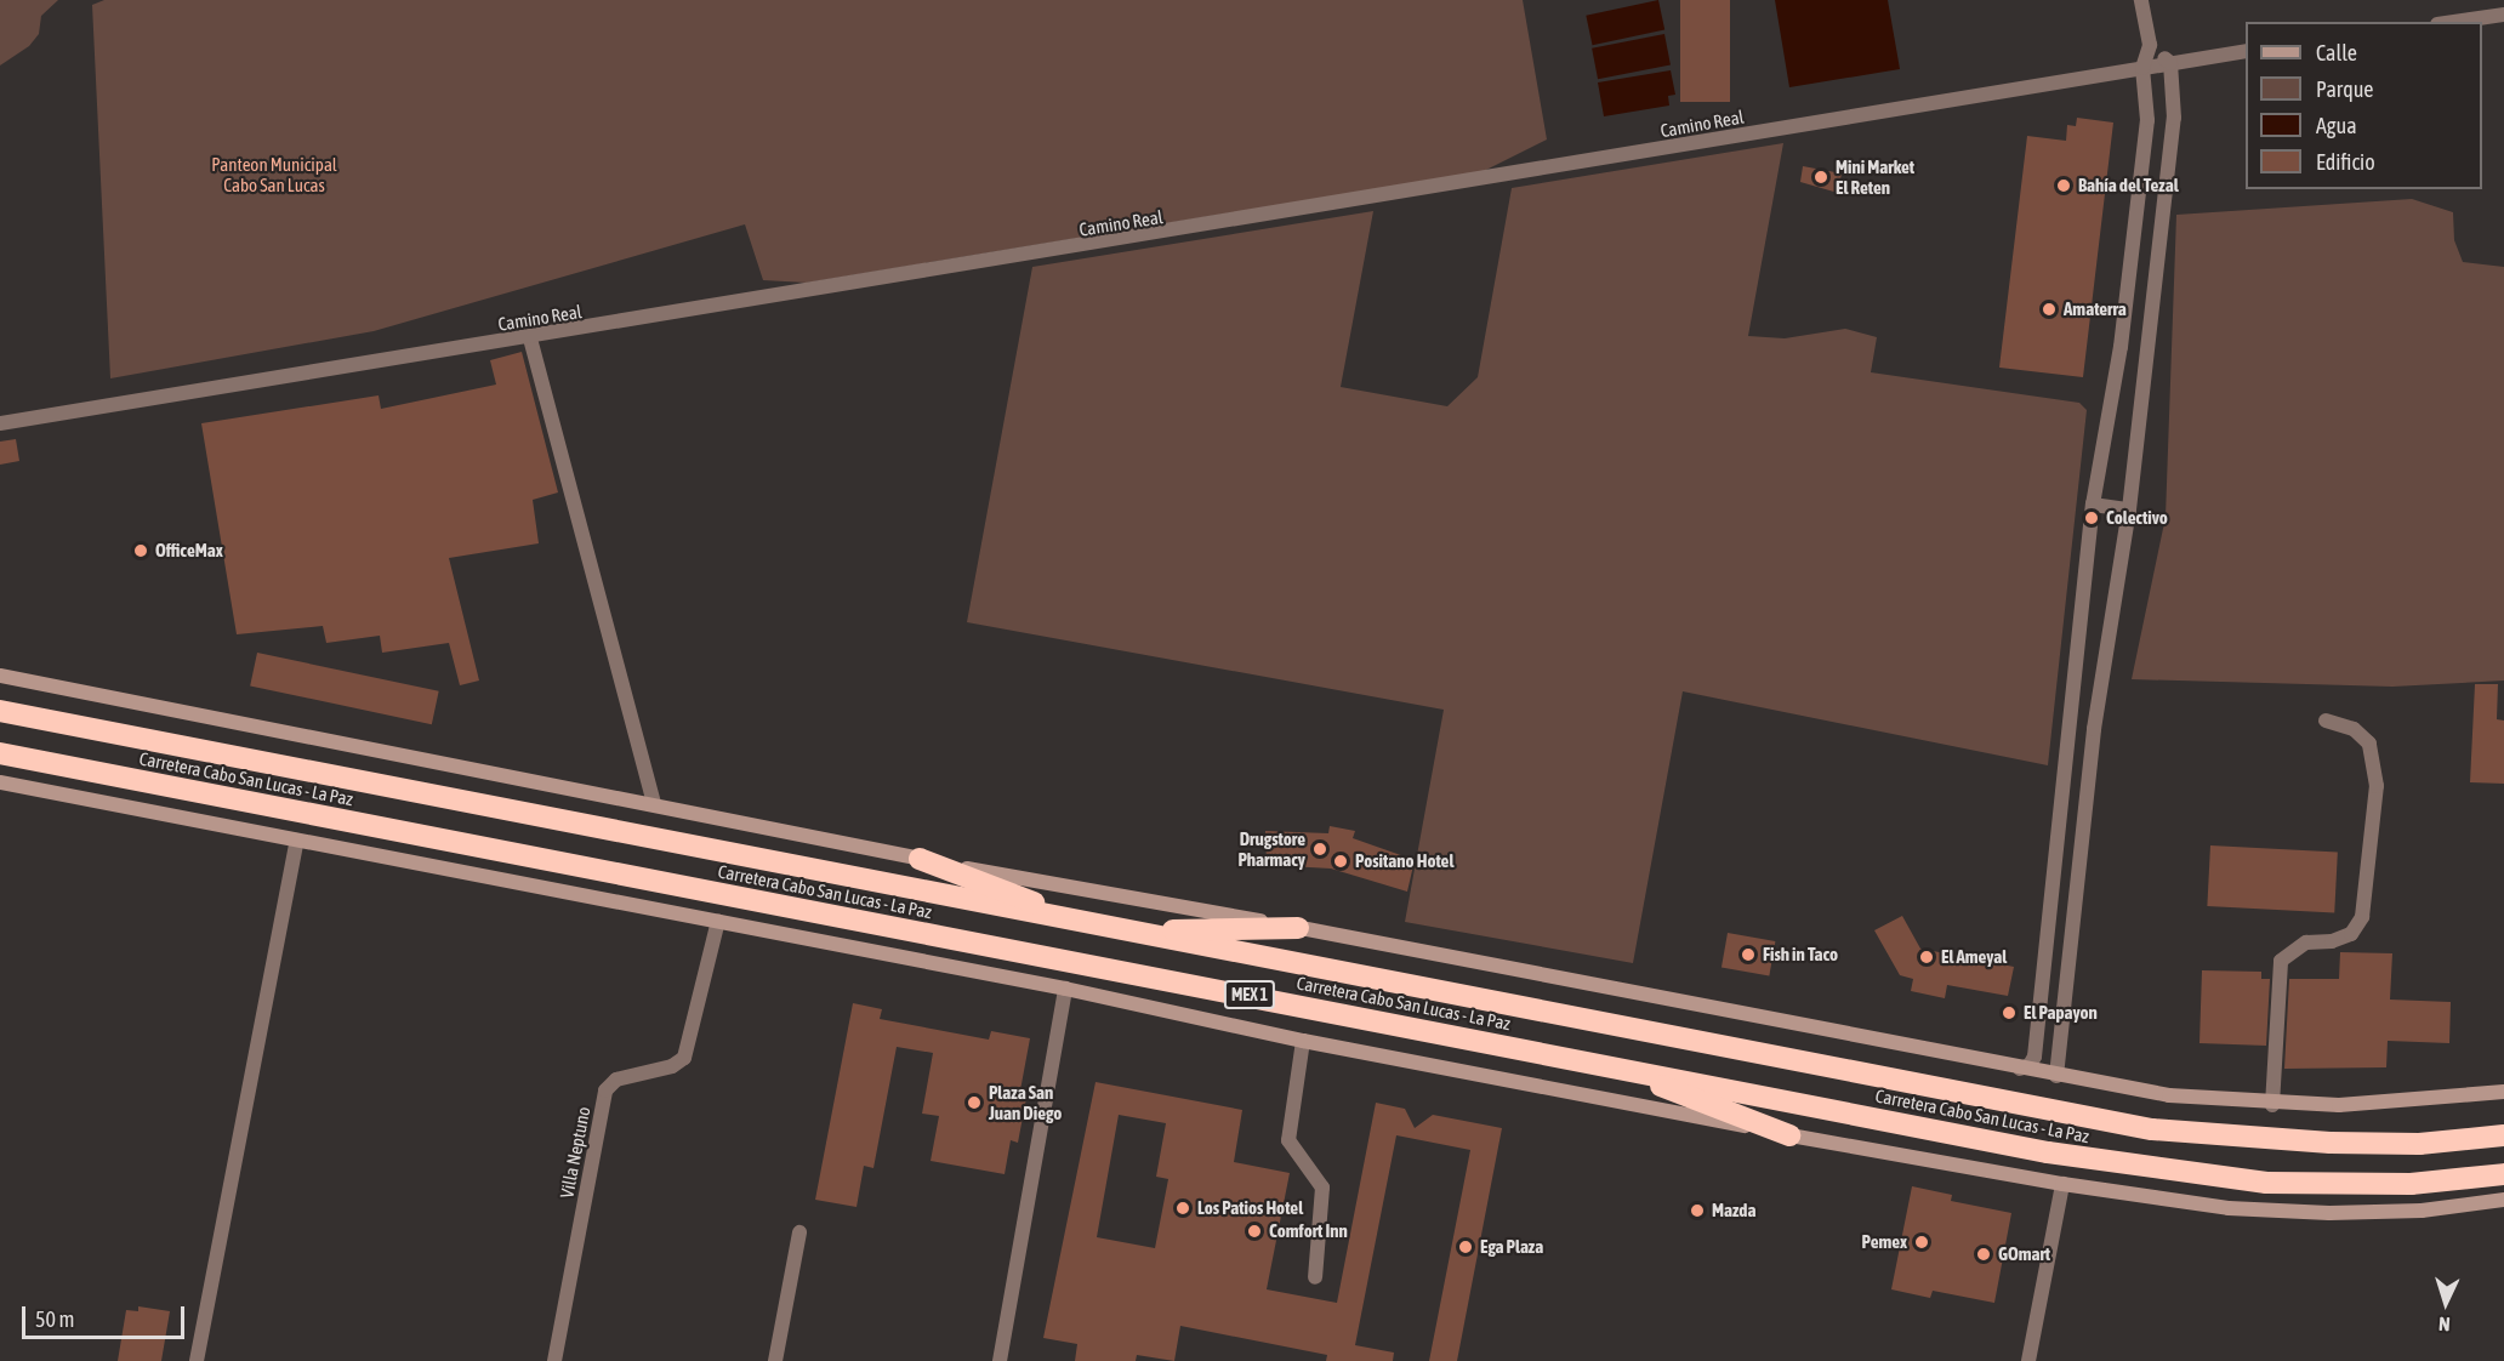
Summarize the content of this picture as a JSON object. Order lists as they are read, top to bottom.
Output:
{
  "streets": {
    "highway": ["Carretera Cabo San Lucas - La Paz", "MEX 1"],
    "street": ["Camino Real", "Villa Neptuno"]
  },
  "parks": ["Panteon Municipal Cabo San Lucas"],
  "places": [
    "Mini Market El Reten",
    "Bahía del Tezal",
    "Amaterra",
    "Colectivo",
    "OfficeMax",
    "Drugstore Pharmacy",
    "Positano Hotel",
    "Fish in Taco",
    "El Ameyal",
    "El Papayon",
    "Plaza San Juan Diego",
    "Los Patios Hotel",
    "Mazda",
    "Comfort Inn",
    "Pemex",
    "Ega Plaza",
    "GOmart"
  ],
  "legend": [
    "Calle",
    "Parque",
    "Agua",
    "Edificio"
  ],
  "scale_bar": "50 m",
  "north": "bottom"
}
